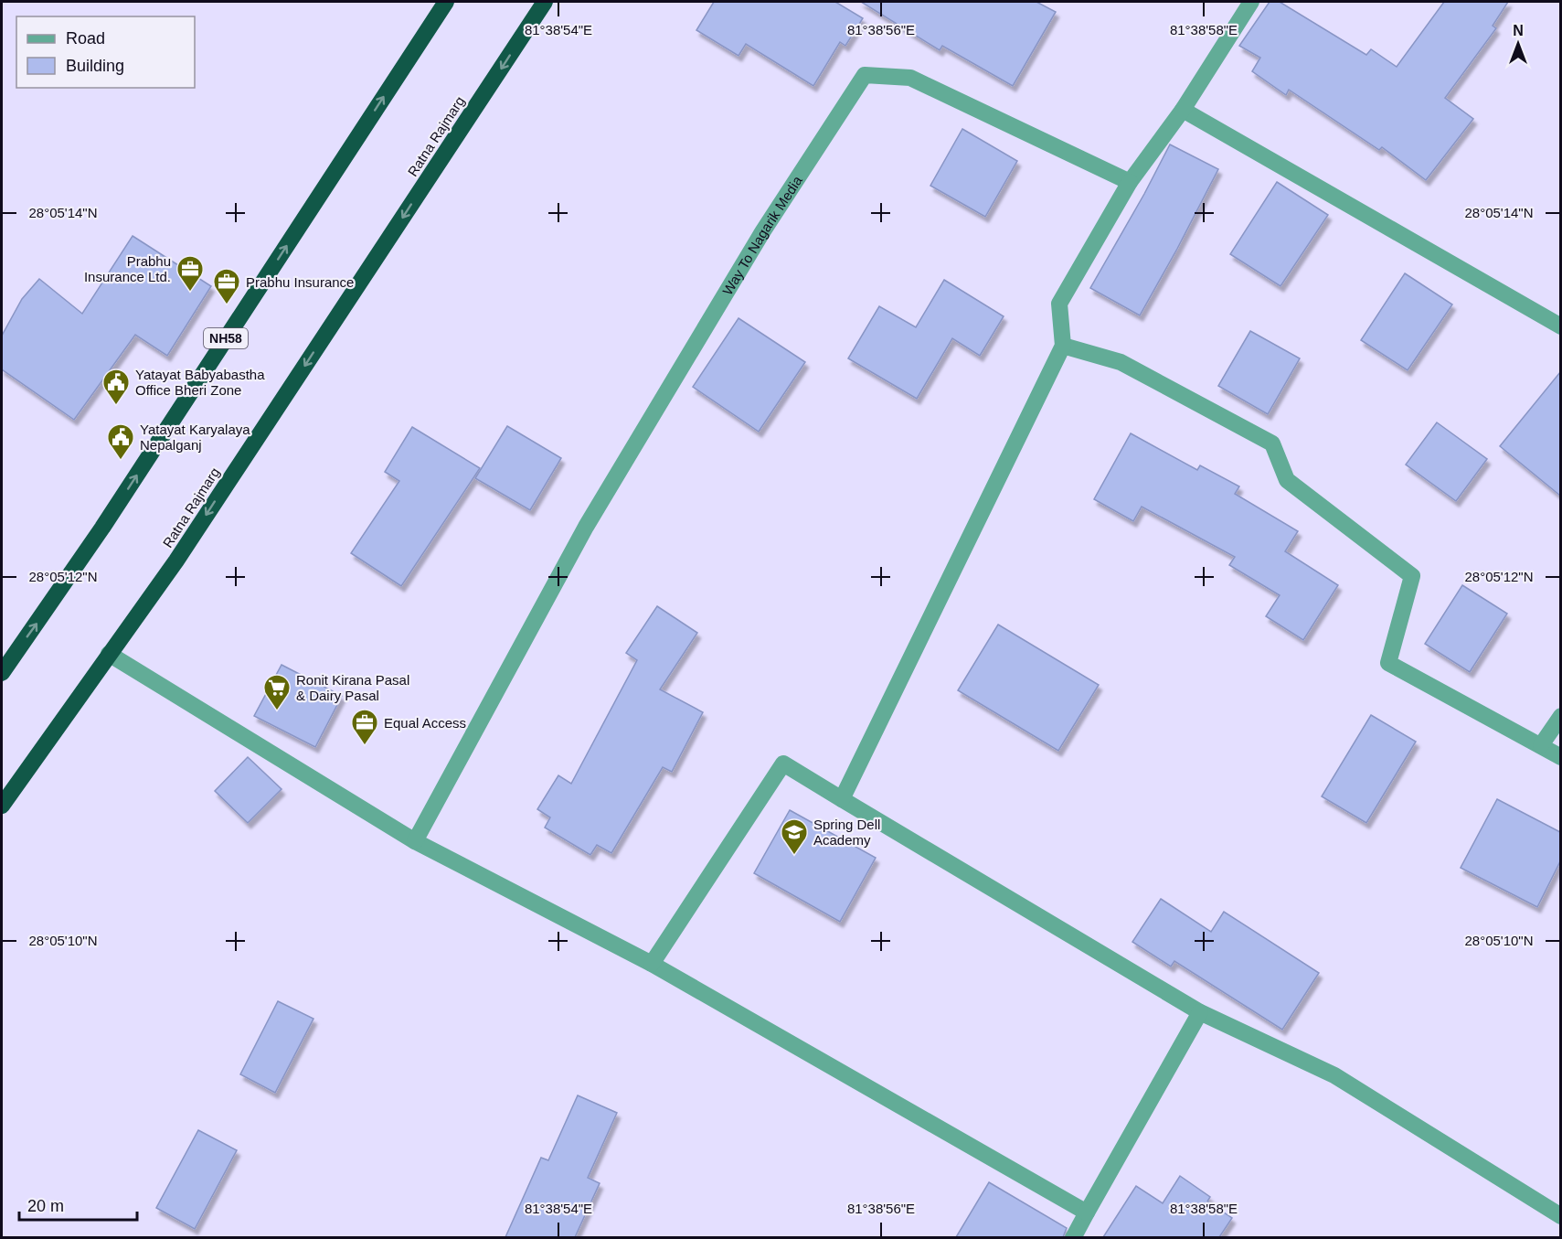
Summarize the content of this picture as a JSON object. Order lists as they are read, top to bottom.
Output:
{
  "streets": {
    "highway": ["Ratna Rajmarg", "NH58"],
    "street": ["Way To Nagarik Media"]
  },
  "places": {
    "office": ["Prabhu Insurance Ltd.", "Prabhu Insurance", "Equal Access"],
    "public building": ["Yatayat Babyabastha Office Bheri Zone", "Yatayat Karyalaya Nepalganj"],
    "supermarket": ["Ronit Kirana Pasal & Dairy Pasal"],
    "school or university": ["Spring Dell Academy"]
  },
  "legend": ["Road", "Building"],
  "scale_bar": "20 m",
  "north": "top",
  "coordinates": [
    "81°38'54\"E",
    "81°38'56\"E",
    "81°38'58\"E",
    "28°05'14\"N",
    "28°05'12\"N",
    "28°05'10\"N"
  ]
}
